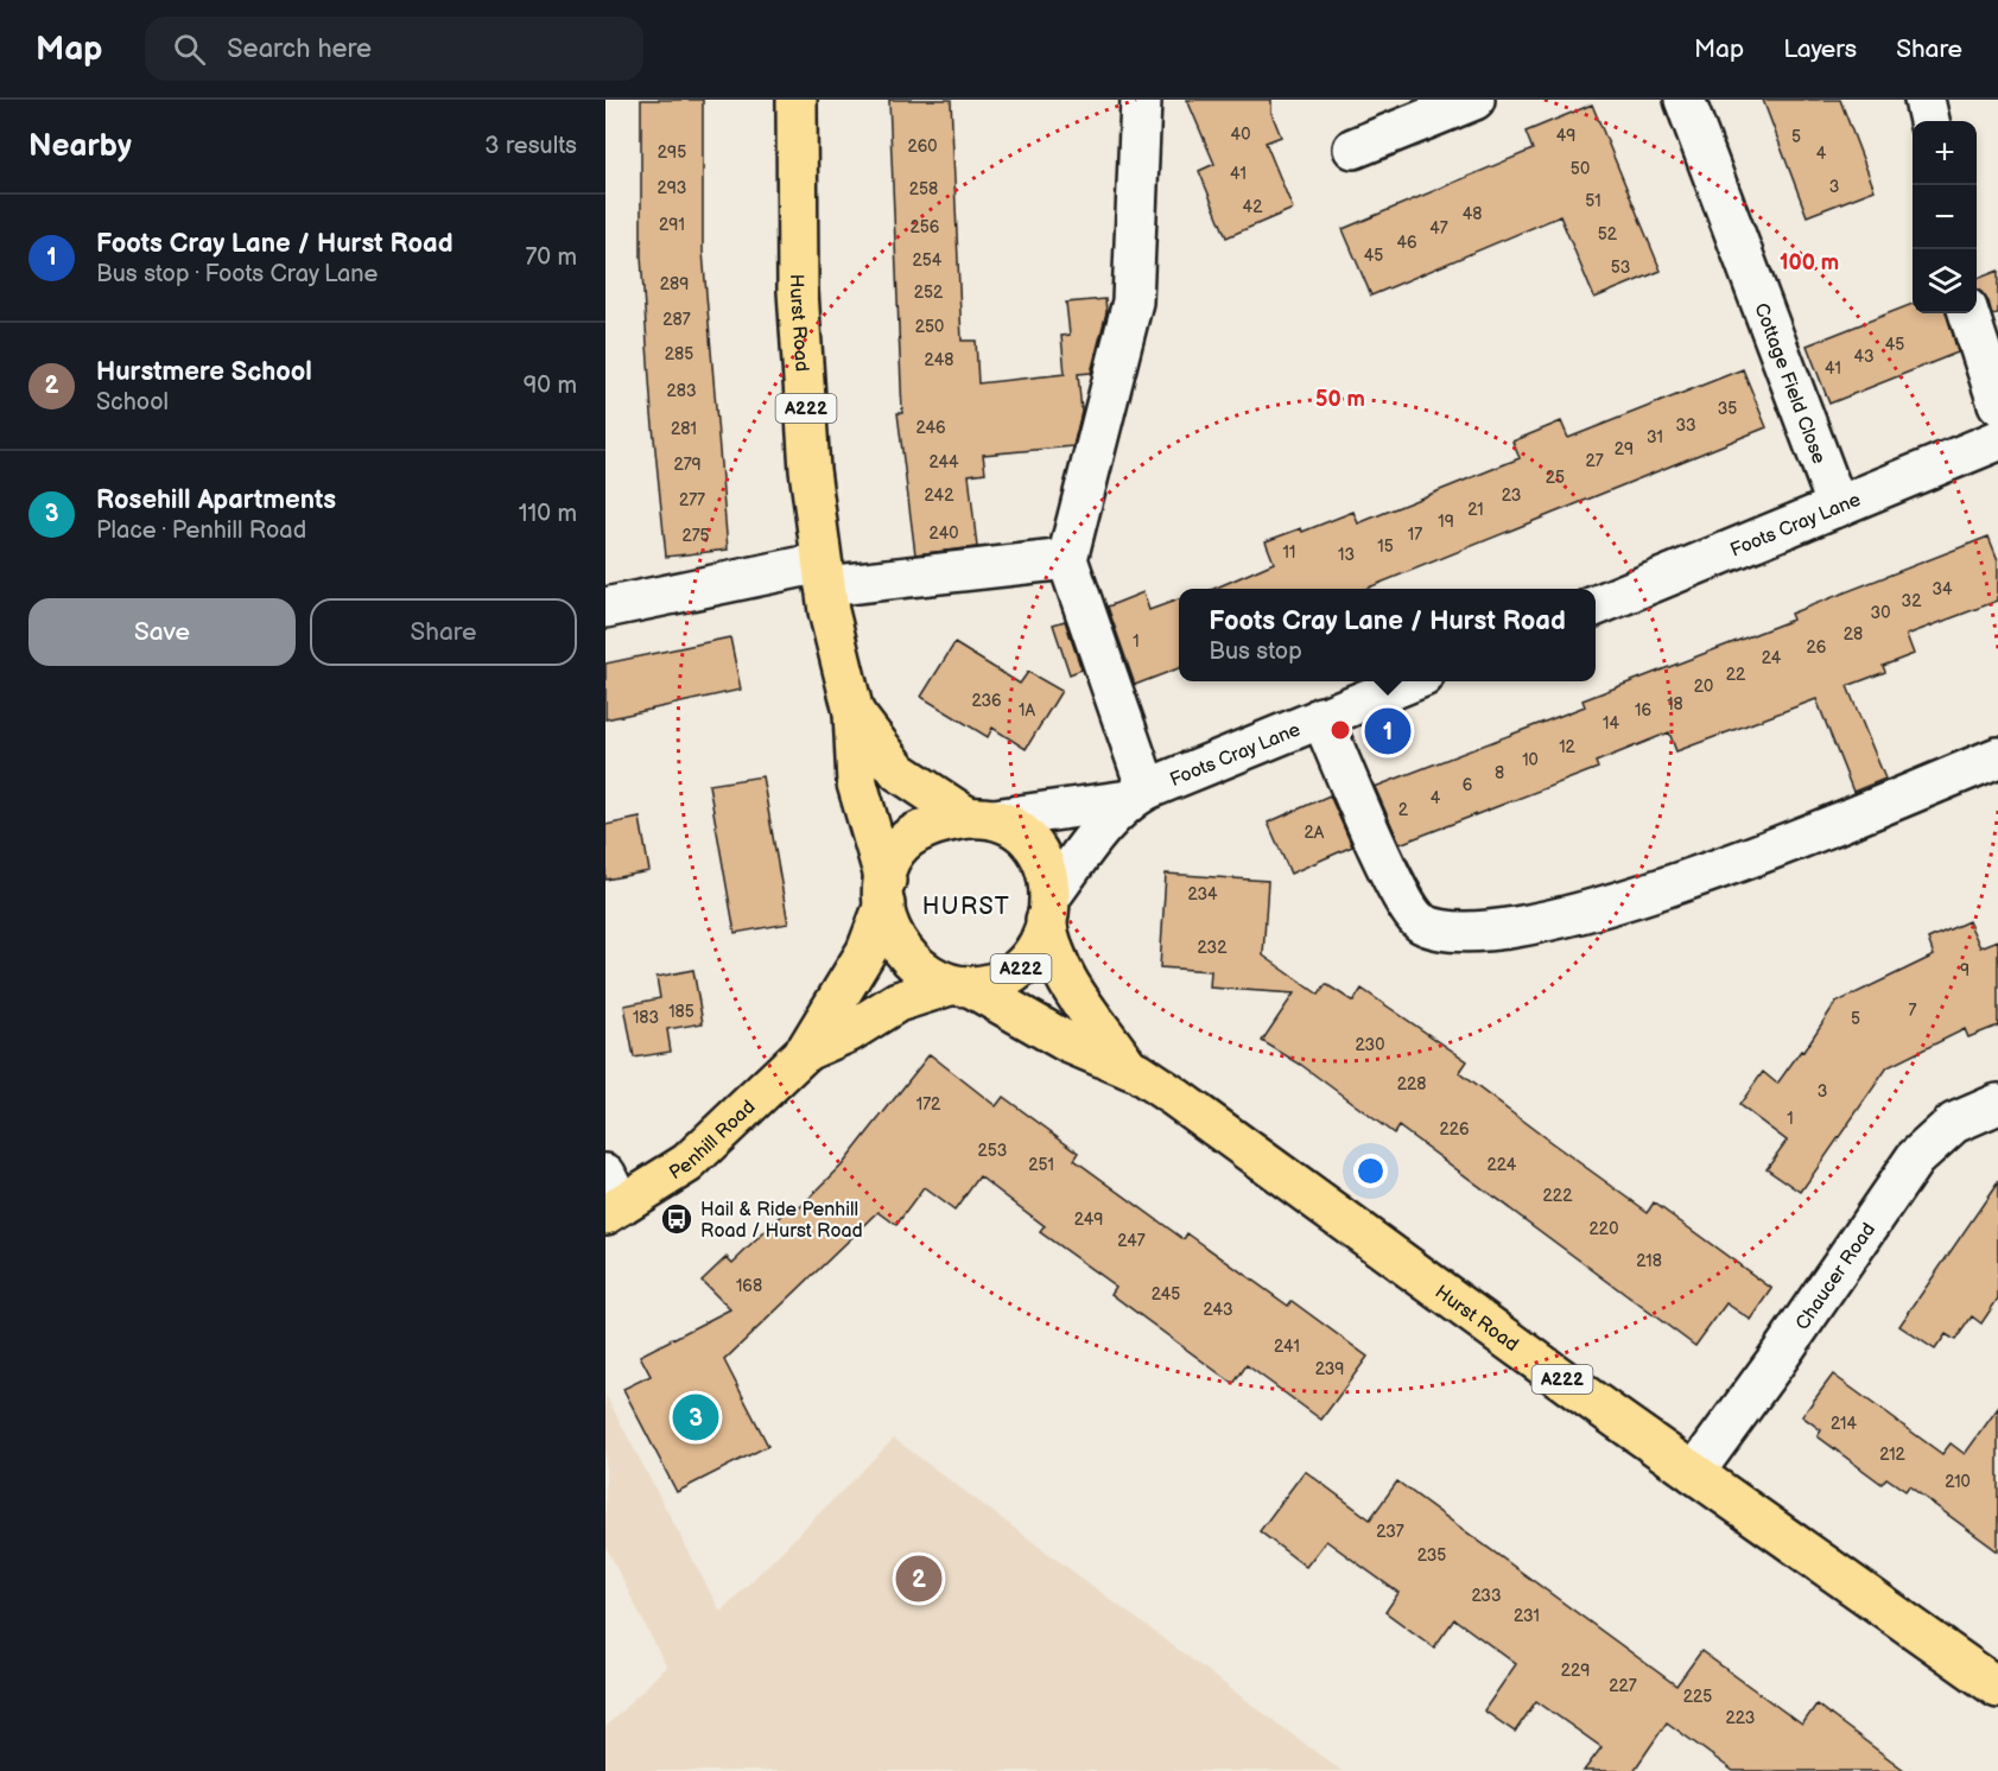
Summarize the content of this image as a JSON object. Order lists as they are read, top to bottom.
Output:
{
  "streets": {
    "main road": ["Hurst Road", "A222", "Penhill Road"],
    "street": ["Cottage Field Close", "Foots Cray Lane", "Chaucer Road"]
  },
  "crossings": [
    ["Hurst Road", "A222"],
    ["Hurst Road", "Foots Cray Lane"],
    ["Hurst Road", "Penhill Road"],
    ["Hurst Road", "Chaucer Road"],
    ["Cottage Field Close", "Foots Cray Lane"],
    ["A222", "Foots Cray Lane"],
    ["A222", "Penhill Road"],
    ["Foots Cray Lane", "Penhill Road"]
  ],
  "districts": ["HURST"],
  "places": {
    "bus stop": ["Hail & Ride Penhill Road / Hurst Road"]
  },
  "house_numbers": [
    "40",
    "49",
    "5",
    "260",
    "295",
    "4",
    "50",
    "41",
    "3",
    "293",
    "258",
    "51",
    "42",
    "48",
    "291",
    "256",
    "47",
    "52",
    "46",
    "45",
    "254",
    "53",
    "289",
    "252",
    "287",
    "250",
    "45",
    "285",
    "43",
    "248",
    "41",
    "283",
    "35",
    "33",
    "246",
    "281",
    "31",
    "29",
    "27",
    "244",
    "279",
    "25",
    "242",
    "23",
    "277",
    "21",
    "19",
    "240",
    "17",
    "275",
    "15",
    "11",
    "13",
    "34",
    "32",
    "30",
    "28",
    "1",
    "26",
    "24",
    "22",
    "20",
    "236",
    "18",
    "1A",
    "16",
    "14",
    "12",
    "10",
    "8",
    "6",
    "4",
    "2",
    "2A",
    "234",
    "232",
    "9",
    "7",
    "185",
    "183",
    "5",
    "230",
    "228",
    "3",
    "172",
    "1",
    "226",
    "253",
    "251",
    "224",
    "222",
    "249",
    "220",
    "247",
    "218",
    "168",
    "245",
    "243",
    "241",
    "239",
    "214",
    "212",
    "210",
    "237",
    "235",
    "233",
    "231",
    "229",
    "227",
    "225",
    "223"
  ],
  "page": {
    "header": "Map",
    "search": "Search here",
    "nav": ["Map", "Layers", "Share"],
    "heading": ["Nearby", "3 results"],
    "map_buttons": ["+", "−"],
    "list": [
      {
        "mark": "1",
        "name": "Foots Cray Lane / Hurst Road",
        "note": "Bus stop · Foots Cray Lane",
        "value": "70 m"
      },
      {
        "mark": "2",
        "name": "Hurstmere School",
        "note": "School",
        "value": "90 m"
      },
      {
        "mark": "3",
        "name": "Rosehill Apartments",
        "note": "Place · Penhill Road",
        "value": "110 m"
      }
    ],
    "buttons": ["Save", "Share"],
    "popup": ["Foots Cray Lane / Hurst Road", "Bus stop"],
    "pins": ["1", "3", "2"]
  },
  "rings": ["100 m", "50 m"]
}
